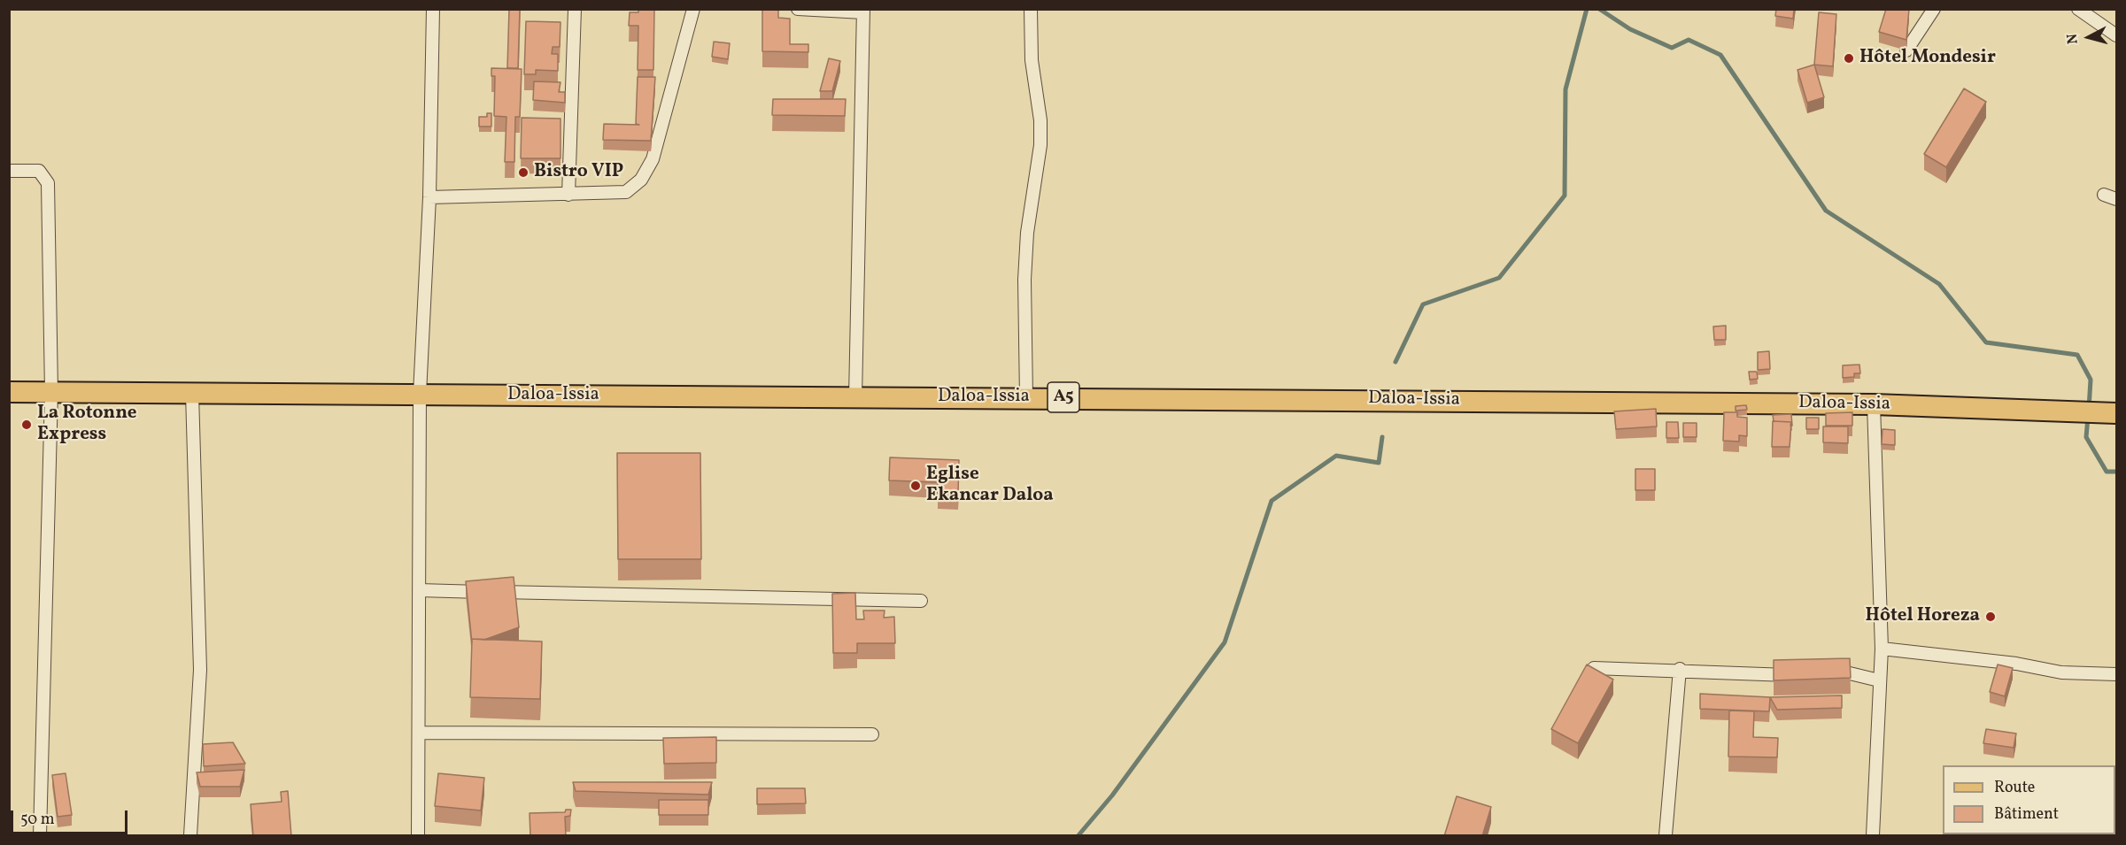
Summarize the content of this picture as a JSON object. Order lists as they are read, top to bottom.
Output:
{
  "streets": {
    "main road": ["Daloa-Issia", "A5"]
  },
  "places": [
    "Hôtel Mondesir",
    "Bistro VIP",
    "La Rotonne Express",
    "Eglise Ekancar Daloa",
    "Hôtel Horeza"
  ],
  "legend": ["Route", "Bâtiment"],
  "scale_bar": "50 m",
  "north": "left"
}
